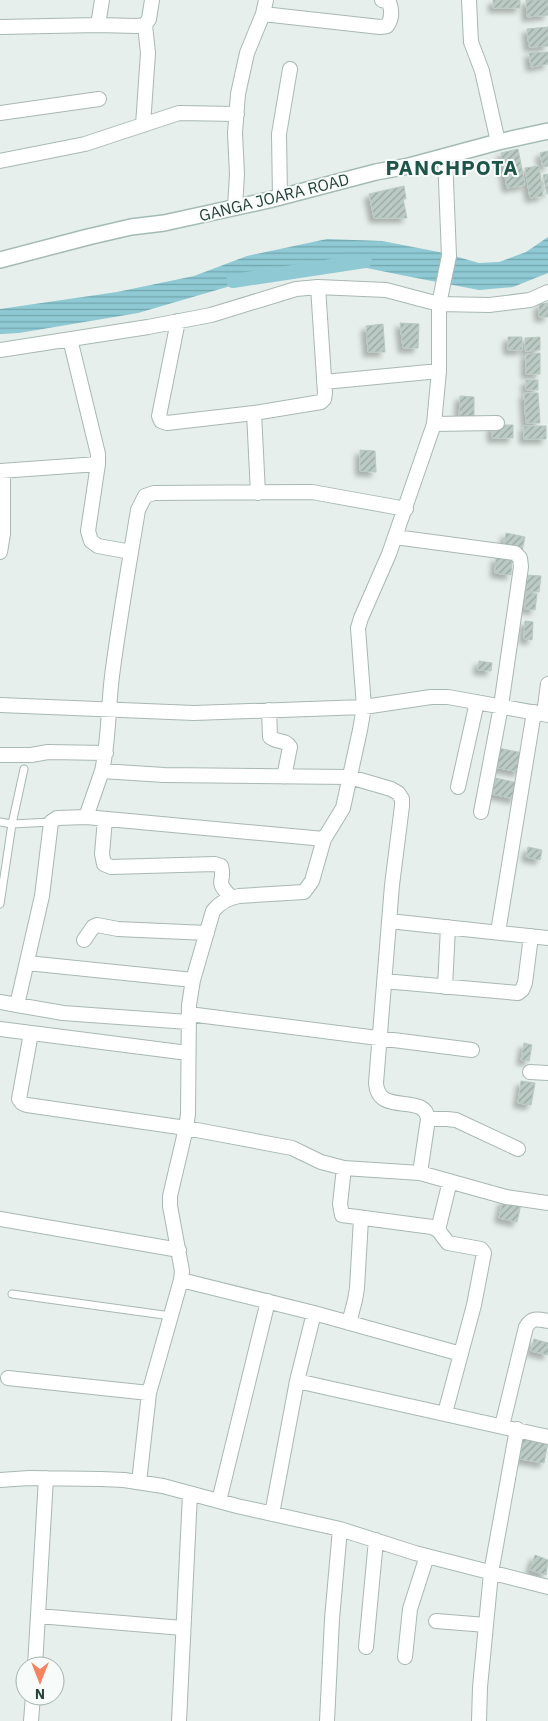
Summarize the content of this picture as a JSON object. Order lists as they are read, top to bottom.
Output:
{
  "streets": {
    "main road": ["GANGA JOARA ROAD"]
  },
  "districts": ["PANCHPOTA"],
  "north": "bottom"
}
